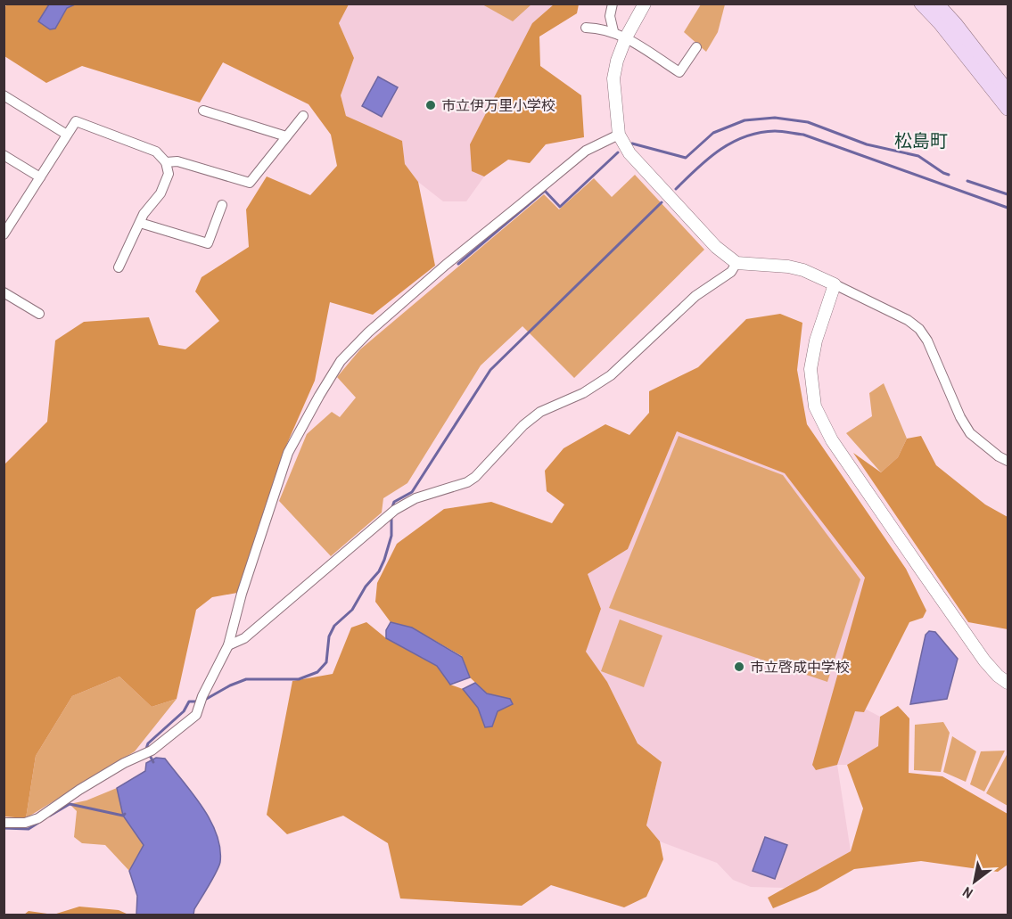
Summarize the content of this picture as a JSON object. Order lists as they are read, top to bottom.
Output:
{
  "districts": ["松島町"],
  "places": ["市立伊万里小学校", "市立啓成中学校"],
  "north": "bottom left"
}
